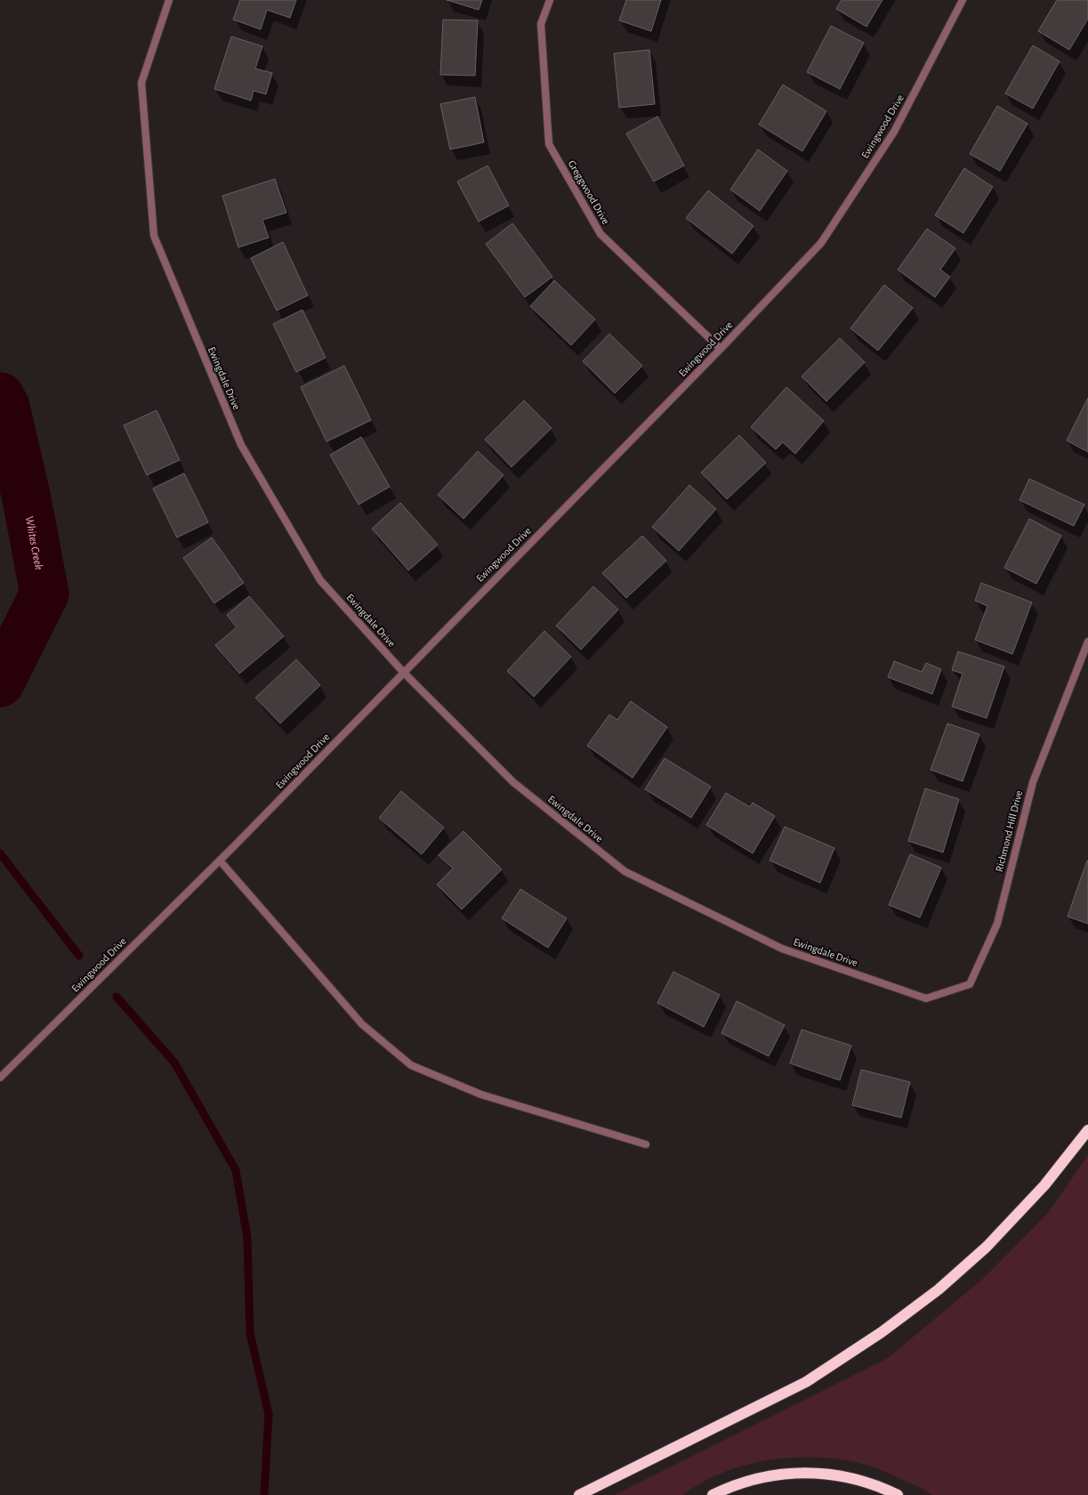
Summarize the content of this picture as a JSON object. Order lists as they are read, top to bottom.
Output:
{
  "streets": {
    "street": [
      "Ewingwood Drive",
      "Greggwood Drive",
      "Ewingdale Drive",
      "Richmond Hill Drive"
    ]
  },
  "crossings": [
    ["Ewingwood Drive", "Greggwood Drive"],
    ["Ewingwood Drive", "Ewingdale Drive"],
    ["Ewingdale Drive", "Richmond Hill Drive"]
  ],
  "water": ["Whites Creek"]
}
